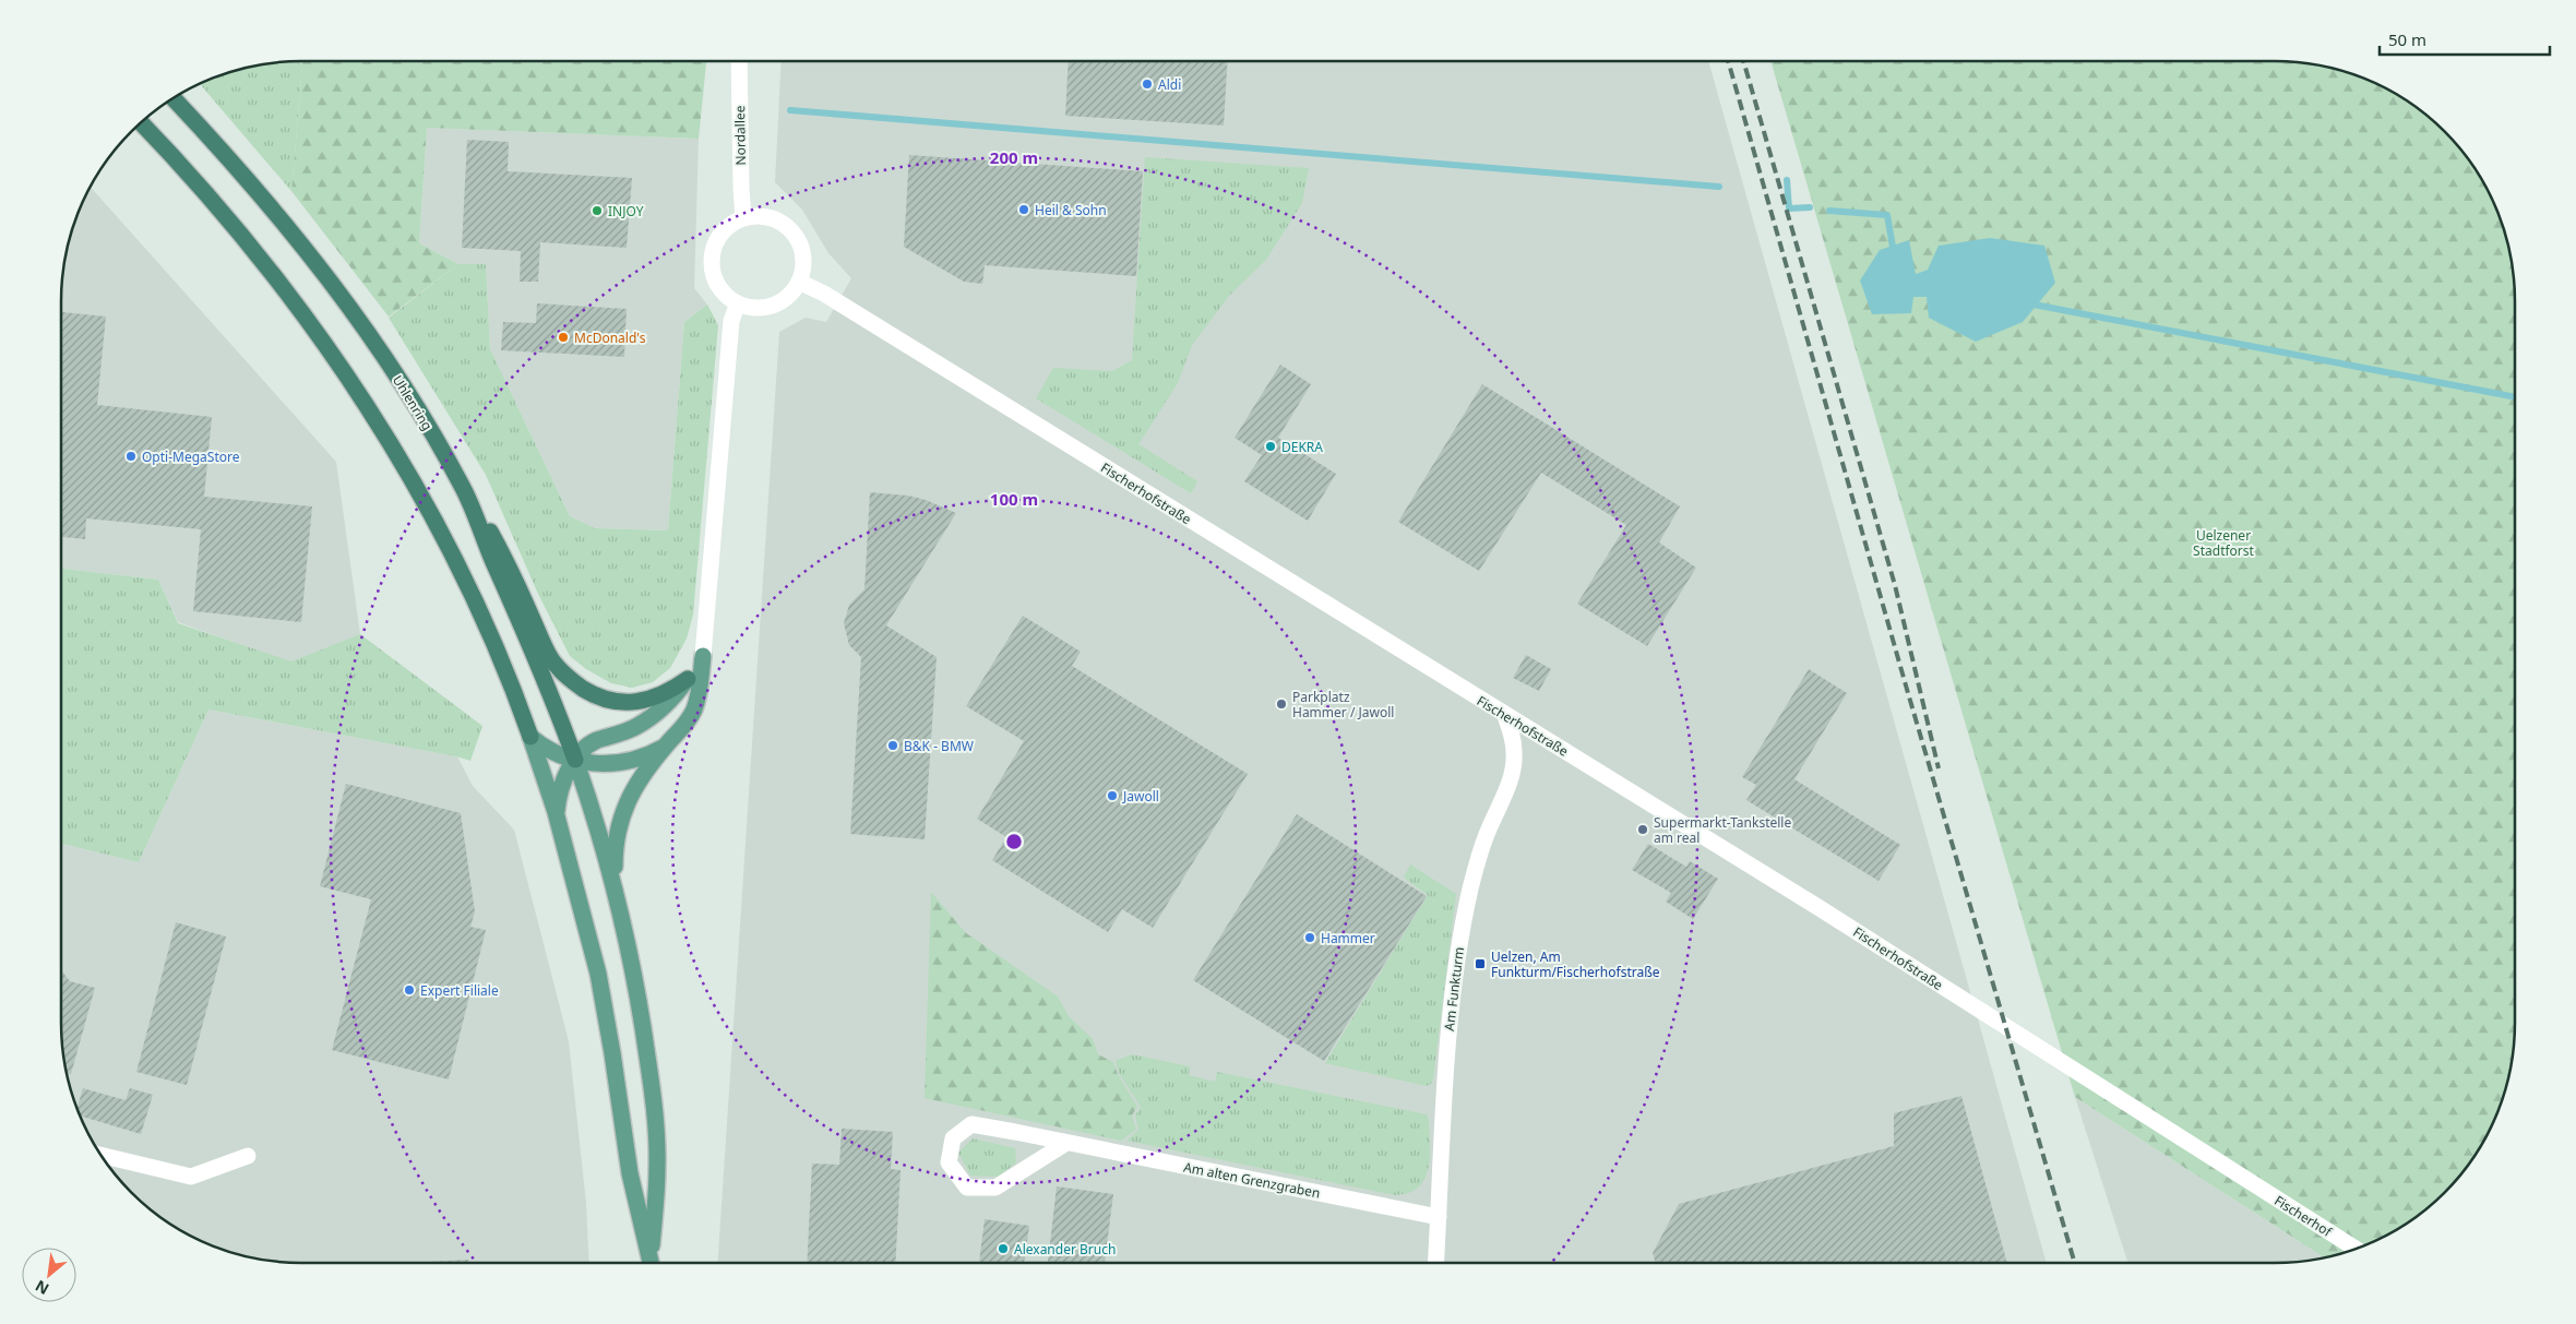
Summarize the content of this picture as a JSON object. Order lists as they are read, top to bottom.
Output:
{
  "streets": {
    "highway": ["Uhlenring"],
    "street": [
      "Nordallee",
      "Fischerhofstraße",
      "Am Funkturm",
      "Am alten Grenzgraben",
      "Fischerhof"
    ]
  },
  "crossings": [
    ["Nordallee", "Fischerhofstraße"],
    ["Fischerhofstraße", "Am Funkturm"],
    ["Fischerhofstraße", "Fischerhof"],
    ["Am Funkturm", "Am alten Grenzgraben"]
  ],
  "parks": ["Uelzener Stadtforst"],
  "places": {
    "other": [
      "Aldi",
      "Heil & Sohn",
      "INJOY",
      "McDonald's",
      "DEKRA",
      "Opti-MegaStore",
      "Parkplatz Hammer / Jawoll",
      "B&K - BMW",
      "Jawoll",
      "Supermarkt-Tankstelle am real",
      "Hammer",
      "Expert Filiale",
      "Alexander Bruch"
    ],
    "transit": ["Uelzen, Am Funkturm/Fischerhofstraße"]
  },
  "scale_bar": "50 m",
  "north": "bottom left",
  "rings": ["200 m", "100 m"]
}
